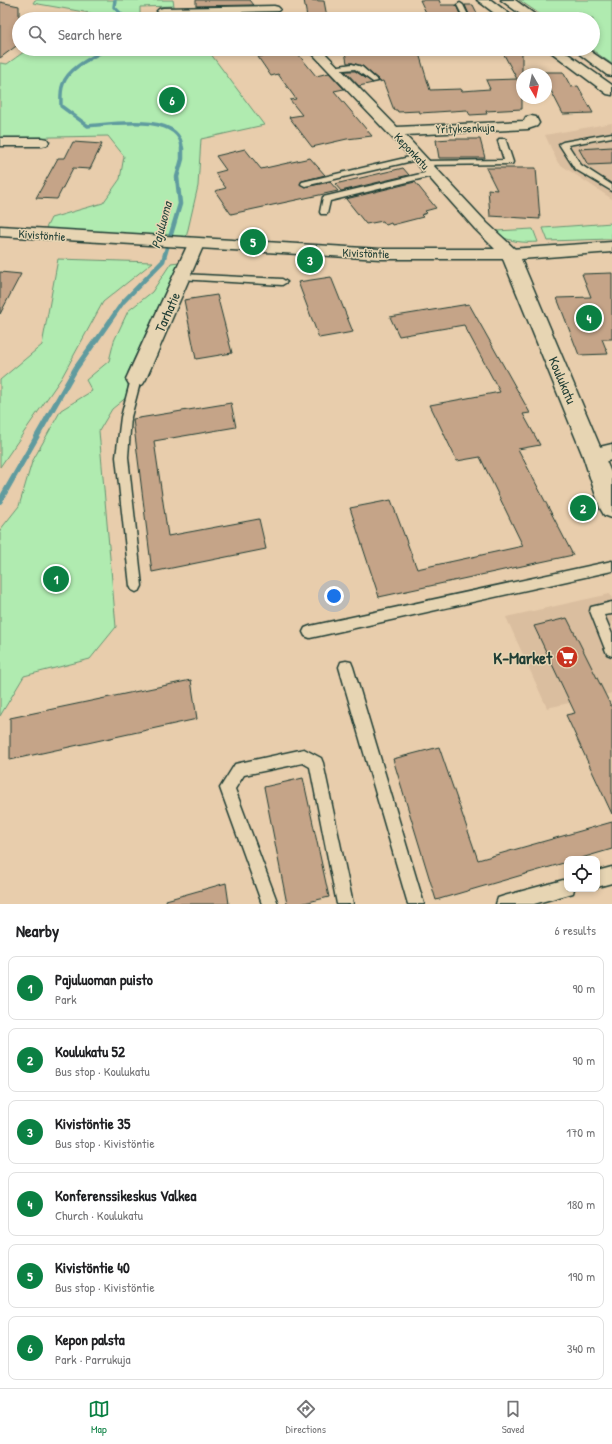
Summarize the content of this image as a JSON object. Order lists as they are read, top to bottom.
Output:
{
  "streets": {
    "main road": ["Kivistöntie", "Koulukatu"],
    "street": ["Yrityksenkuja", "Keponkatu", "Tarhatie"]
  },
  "crossings": [
    ["Yrityksenkuja", "Keponkatu"],
    ["Keponkatu", "Kivistöntie"],
    ["Keponkatu", "Koulukatu"],
    ["Kivistöntie", "Tarhatie"],
    ["Kivistöntie", "Koulukatu"]
  ],
  "water": ["Pajuluoma"],
  "places": {
    "supermarket": ["K-Market"]
  },
  "north": "bottom",
  "page": {
    "search": "Search here",
    "pins": [
      "6",
      "5",
      "3",
      "4",
      "2",
      "1"
    ],
    "heading": ["Nearby", "6 results"],
    "list": [
      {
        "mark": "1",
        "name": "Pajuluoman puisto",
        "note": "Park",
        "value": "90 m"
      },
      {
        "mark": "2",
        "name": "Koulukatu 52",
        "note": "Bus stop · Koulukatu",
        "value": "90 m"
      },
      {
        "mark": "3",
        "name": "Kivistöntie 35",
        "note": "Bus stop · Kivistöntie",
        "value": "170 m"
      },
      {
        "mark": "4",
        "name": "Konferenssikeskus Valkea",
        "note": "Church · Koulukatu",
        "value": "180 m"
      },
      {
        "mark": "5",
        "name": "Kivistöntie 40",
        "note": "Bus stop · Kivistöntie",
        "value": "190 m"
      },
      {
        "mark": "6",
        "name": "Kepon palsta",
        "note": "Park · Parrukuja",
        "value": "340 m"
      }
    ],
    "nav": ["Map", "Directions", "Saved"]
  }
}
